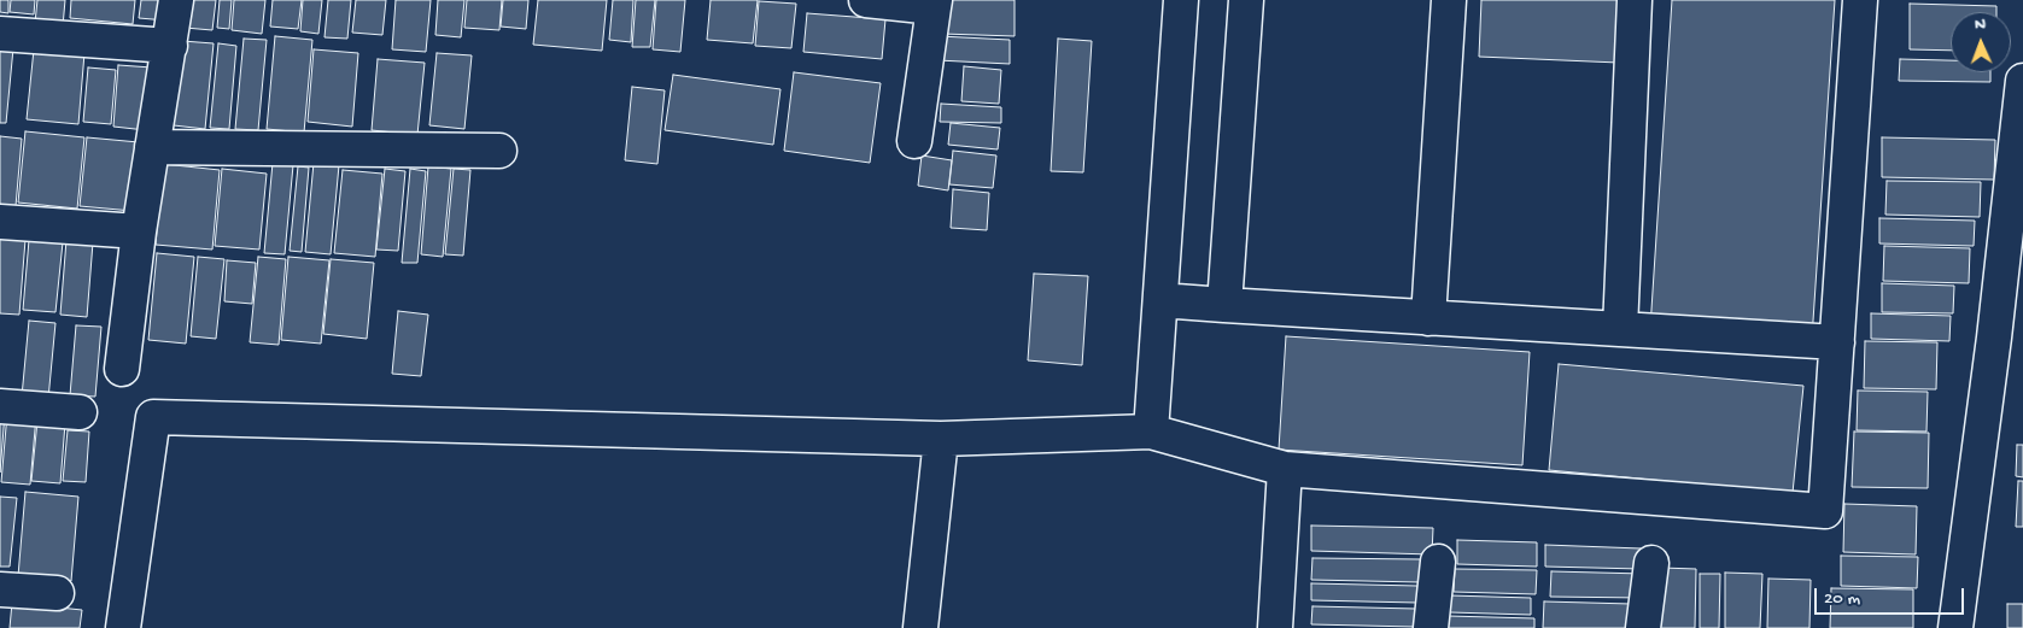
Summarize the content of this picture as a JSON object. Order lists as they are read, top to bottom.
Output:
{
  "scale_bar": "20 m",
  "north": "top"
}
